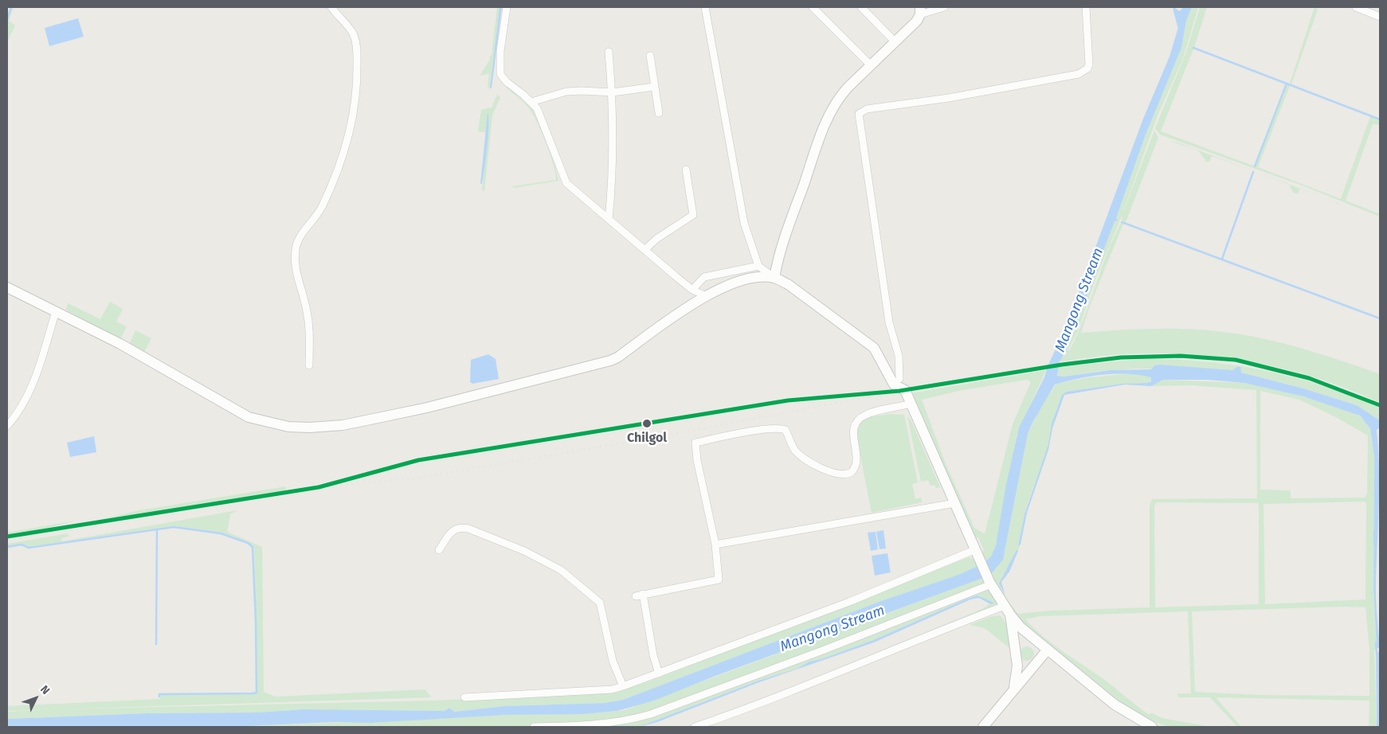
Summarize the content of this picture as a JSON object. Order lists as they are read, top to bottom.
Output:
{
  "water": ["Mangong Stream"],
  "places": ["Chilgol"],
  "north": "top right"
}
